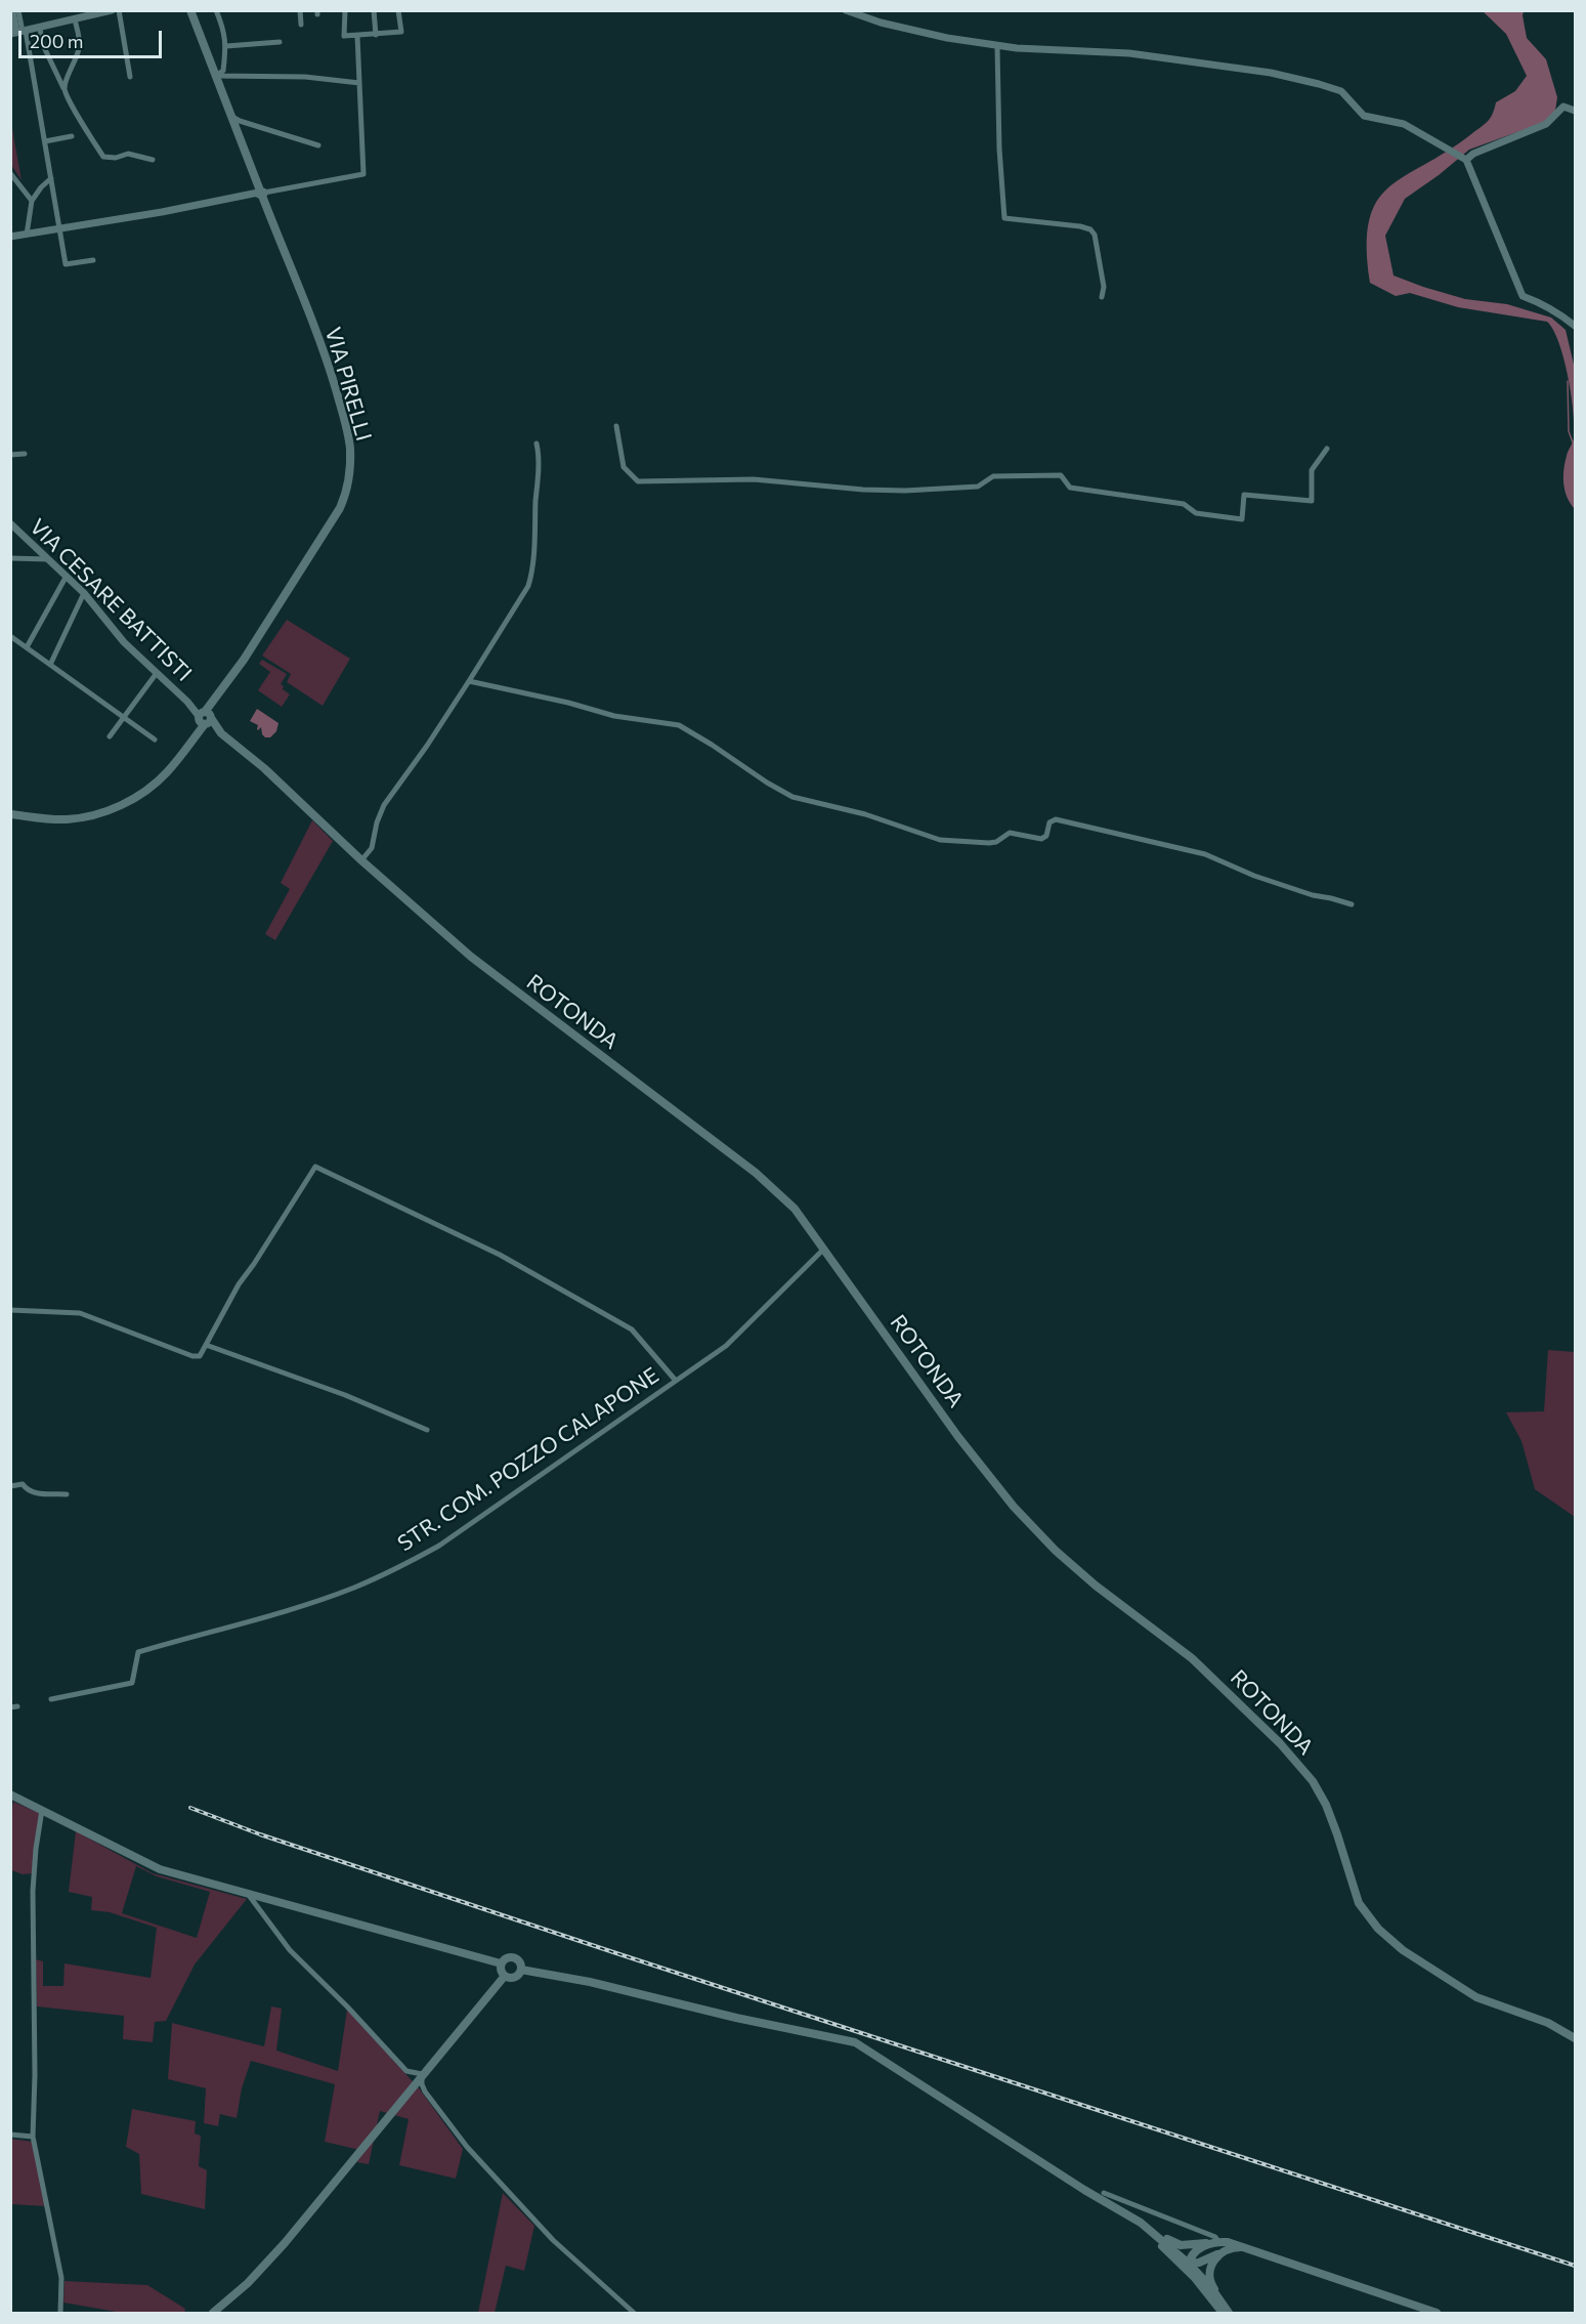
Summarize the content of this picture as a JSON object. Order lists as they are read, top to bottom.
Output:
{
  "streets": {
    "main road": ["VIA PIRELLI", "ROTONDA"],
    "street": ["VIA CESARE BATTISTI", "STR. COM. POZZO CALAPONE"]
  },
  "crossings": [
    ["VIA PIRELLI", "VIA CESARE BATTISTI"],
    ["VIA PIRELLI", "ROTONDA"],
    ["VIA CESARE BATTISTI", "ROTONDA"],
    ["ROTONDA", "STR. COM. POZZO CALAPONE"]
  ],
  "scale_bar": "200 m"
}
